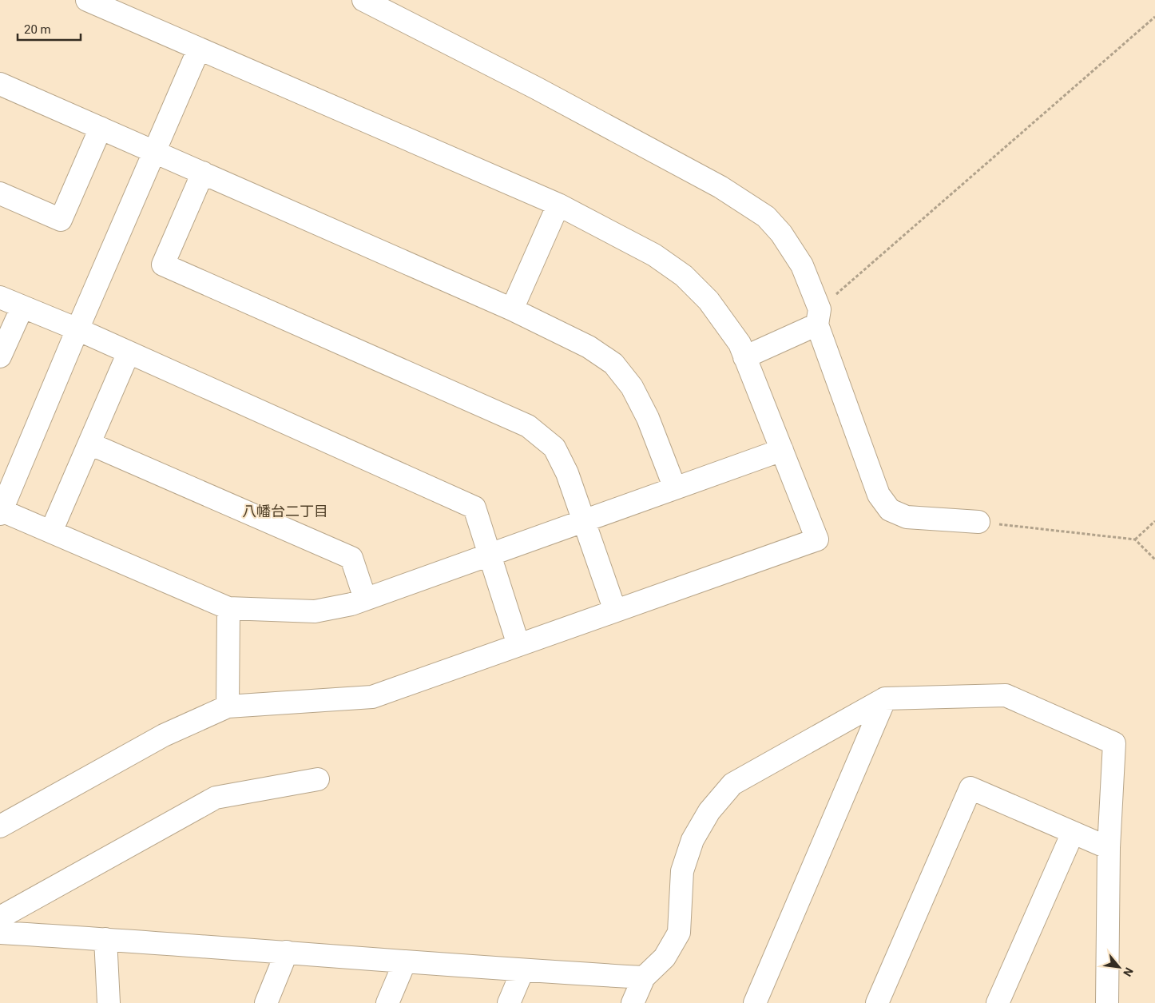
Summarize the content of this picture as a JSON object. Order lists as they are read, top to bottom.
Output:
{
  "districts": ["八幡台二丁目"],
  "scale_bar": "20 m",
  "north": "bottom right"
}
